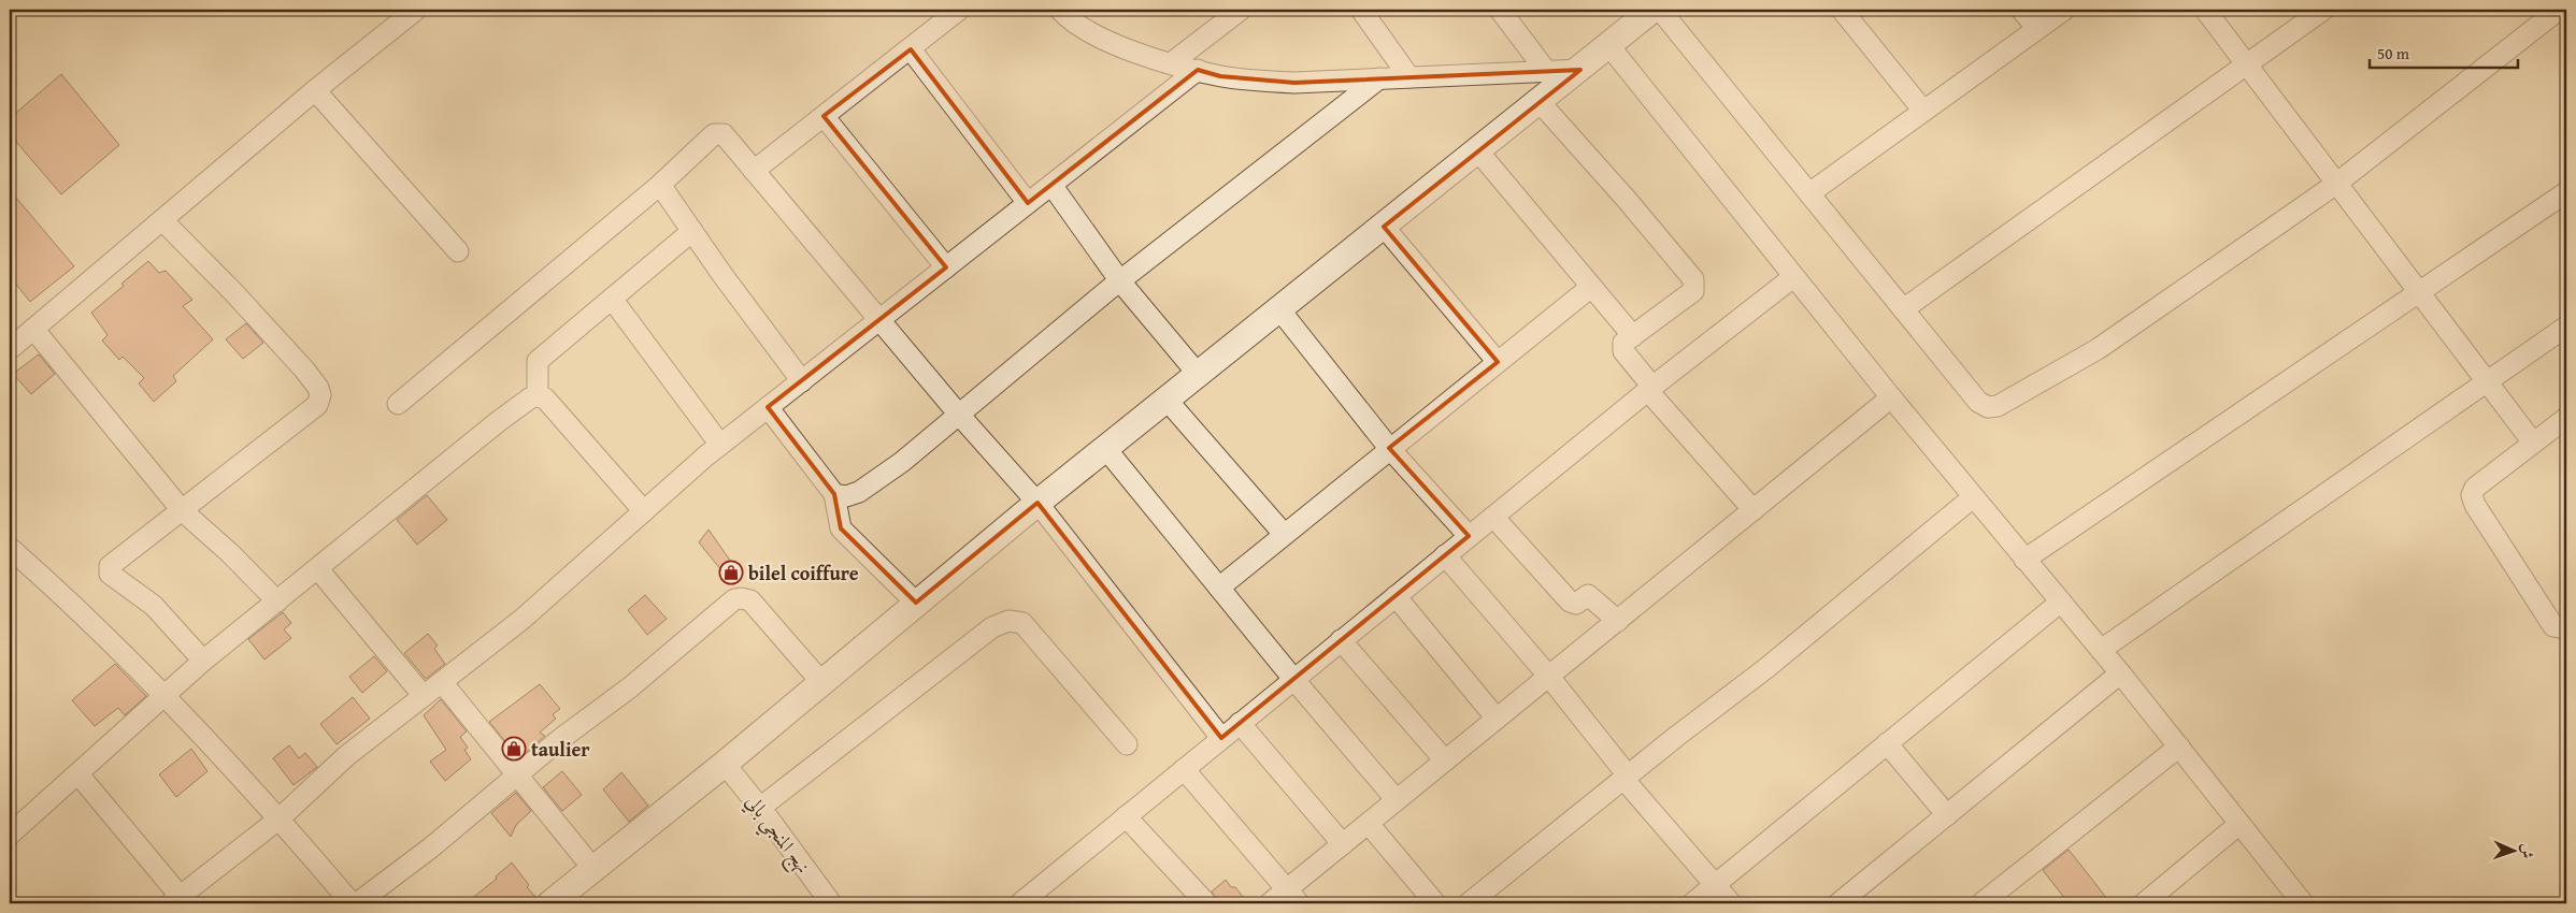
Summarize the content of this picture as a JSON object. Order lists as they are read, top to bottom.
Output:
{
  "streets": {
    "street": ["نهج المنجي بالي"]
  },
  "places": {
    "shop": ["bilel coiffure", "taulier"]
  },
  "scale_bar": "50 m",
  "north": "right"
}
